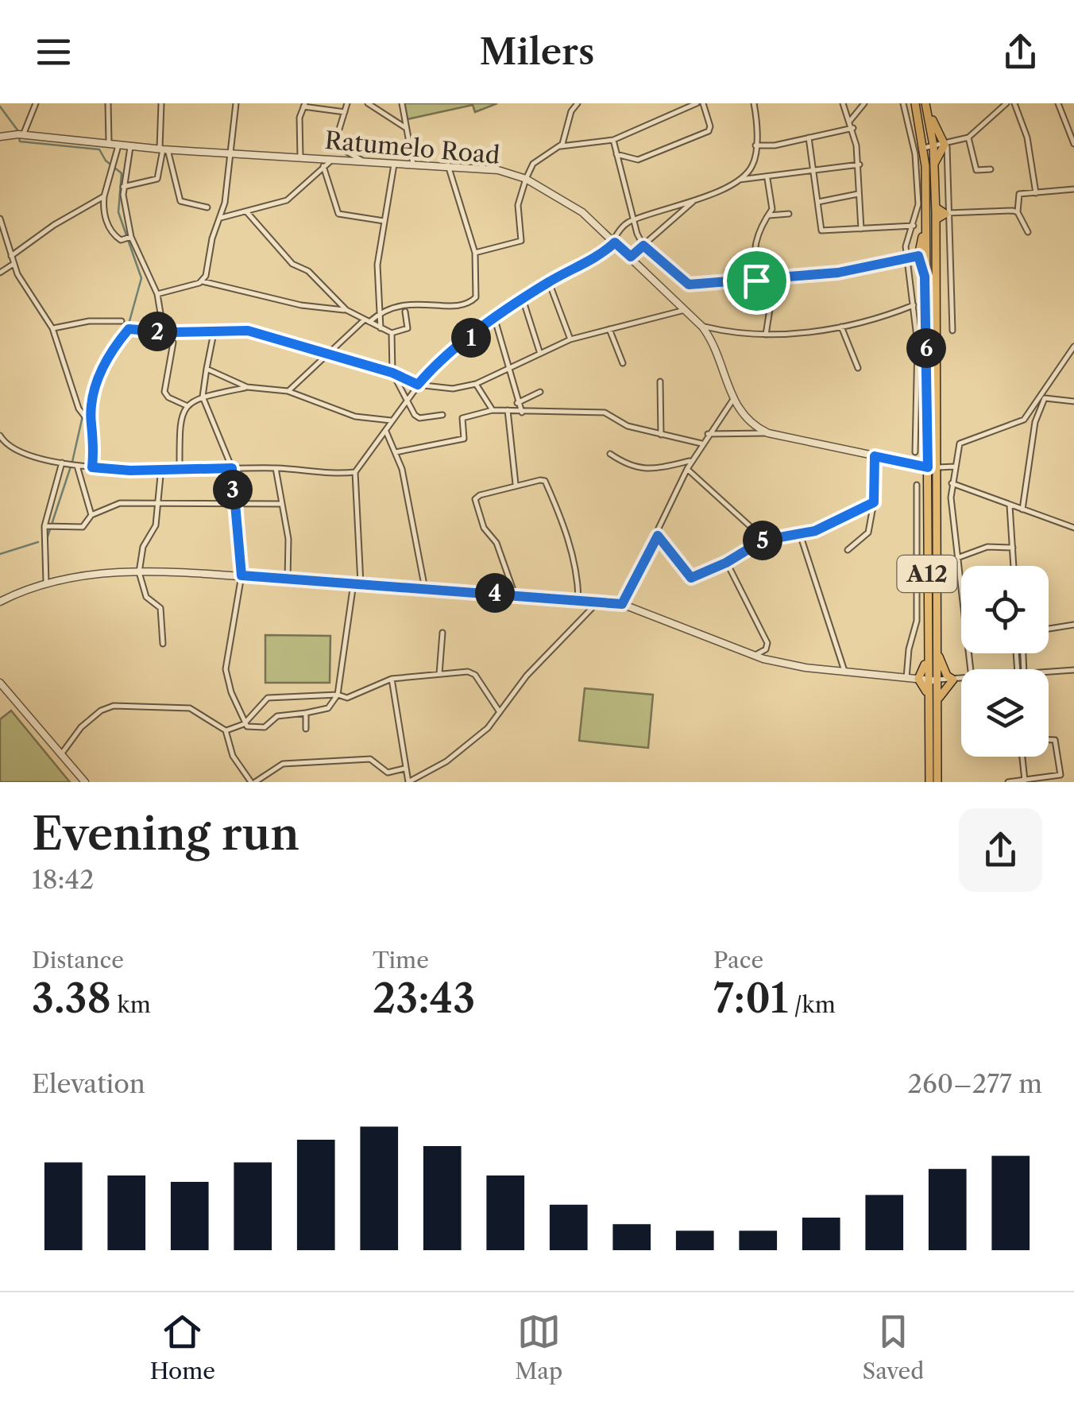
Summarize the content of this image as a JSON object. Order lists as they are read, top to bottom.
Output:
{
  "streets": {
    "main road": ["A12"],
    "street": ["Ratumelo Road"]
  },
  "crossings": [
    ["Ratumelo Road", "A12"]
  ],
  "page": {
    "header": "Milers",
    "pins": [
      "2",
      "1",
      "6",
      "3",
      "5",
      "4"
    ],
    "heading": ["Evening run", "18:42"],
    "stats": [
      ["Distance", "3.38 km"],
      ["Time", "23:43"],
      ["Pace", "7:01 /km"]
    ],
    "chart": ["Elevation", "260–277 m"],
    "tabs": ["Home", "Map", "Saved"]
  }
}
